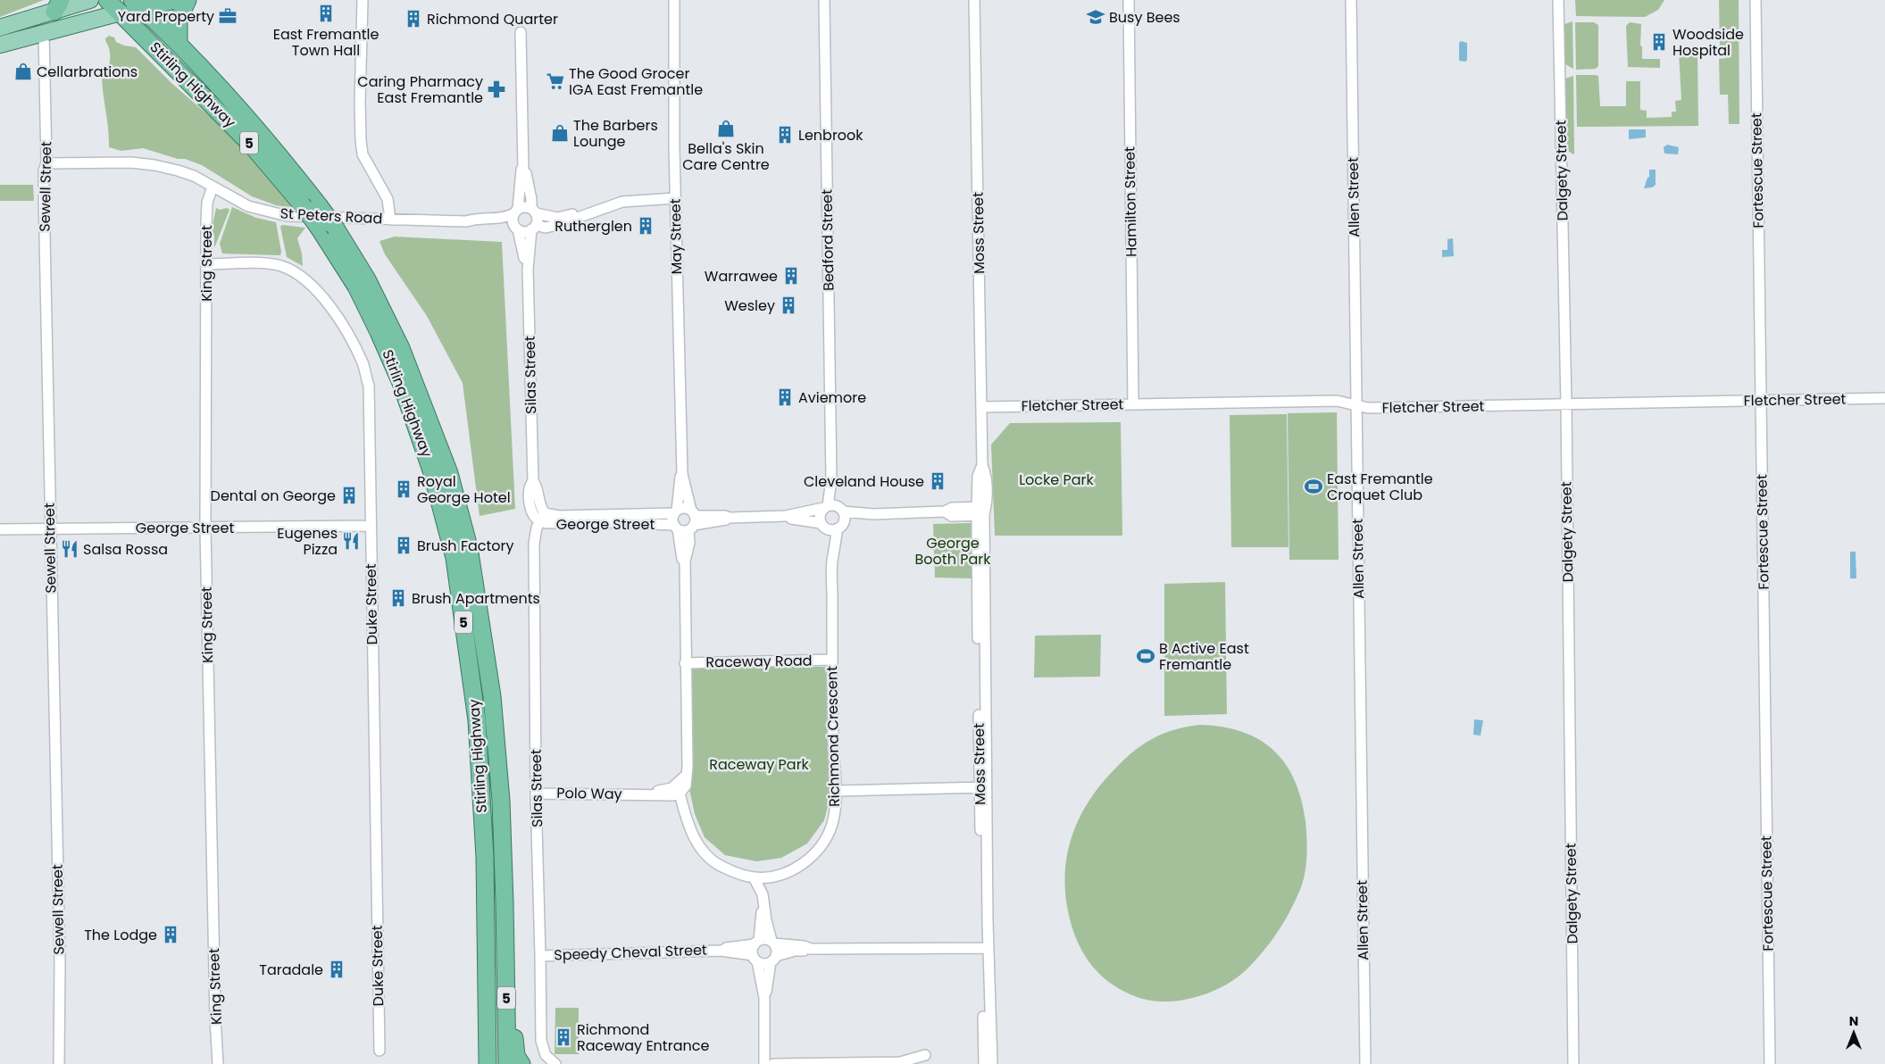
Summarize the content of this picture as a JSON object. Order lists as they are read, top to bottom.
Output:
{
  "streets": {
    "highway": ["Stirling Highway", "5"],
    "street": [
      "Dalgety Street",
      "Fortescue Street",
      "Sewell Street",
      "Allen Street",
      "Hamilton Street",
      "St Peters Road",
      "Moss Street",
      "May Street",
      "Bedford Street",
      "King Street",
      "Silas Street",
      "Fletcher Street",
      "George Street",
      "Duke Street",
      "Raceway Road",
      "Richmond Crescent",
      "Polo Way",
      "Speedy Cheval Street"
    ]
  },
  "crossings": [
    ["Dalgety Street", "Fletcher Street"],
    ["Fortescue Street", "Fletcher Street"],
    ["Sewell Street", "St Peters Road"],
    ["Sewell Street", "George Street"],
    ["Allen Street", "Fletcher Street"],
    ["Hamilton Street", "Fletcher Street"],
    ["St Peters Road", "King Street"],
    ["St Peters Road", "Silas Street"],
    ["Moss Street", "Fletcher Street"],
    ["May Street", "George Street"],
    ["Bedford Street", "Richmond Crescent"],
    ["King Street", "George Street"],
    ["King Street", "Duke Street"],
    ["Silas Street", "George Street"],
    ["Silas Street", "Polo Way"],
    ["Silas Street", "Speedy Cheval Street"],
    ["George Street", "Duke Street"],
    ["Raceway Road", "Richmond Crescent"],
    ["Richmond Crescent", "Polo Way"]
  ],
  "parks": ["Locke Park", "George Booth Park", "Raceway Park"],
  "places": {
    "building": [
      "East Fremantle Town Hall",
      "Richmond Quarter",
      "Woodside Hospital",
      "Lenbrook",
      "Rutherglen",
      "Warrawee",
      "Wesley",
      "Aviemore",
      "Cleveland House",
      "Royal George Hotel",
      "Dental on George",
      "Brush Factory",
      "Brush Apartments",
      "The Lodge",
      "Taradale",
      "Richmond Raceway Entrance"
    ],
    "office": ["Yard Property"],
    "school or university": ["Busy Bees"],
    "shop": ["Cellarbrations", "Bella's Skin Care Centre", "The Barbers Lounge"],
    "supermarket": ["The Good Grocer IGA East Fremantle"],
    "pharmacy": ["Caring Pharmacy East Fremantle"],
    "sports": ["East Fremantle Croquet Club", "B Active East Fremantle"],
    "restaurant": ["Eugenes Pizza", "Salsa Rossa"]
  },
  "north": "top"
}
